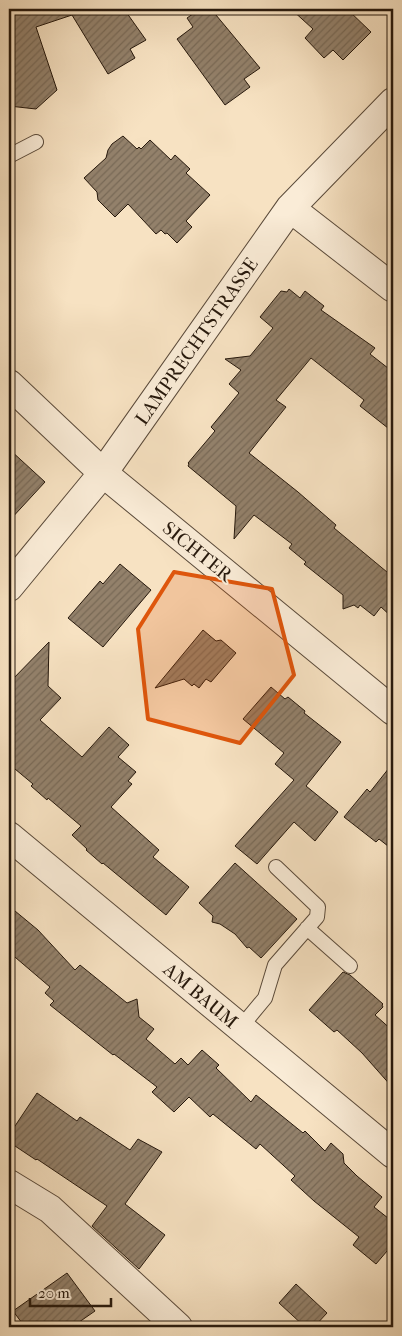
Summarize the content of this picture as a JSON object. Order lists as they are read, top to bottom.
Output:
{
  "streets": {
    "street": ["LAMPRECHTSTRASSE", "SICHTER", "AM BAUM"]
  },
  "crossings": [
    ["LAMPRECHTSTRASSE", "SICHTER"]
  ],
  "scale_bar": "20 m"
}
